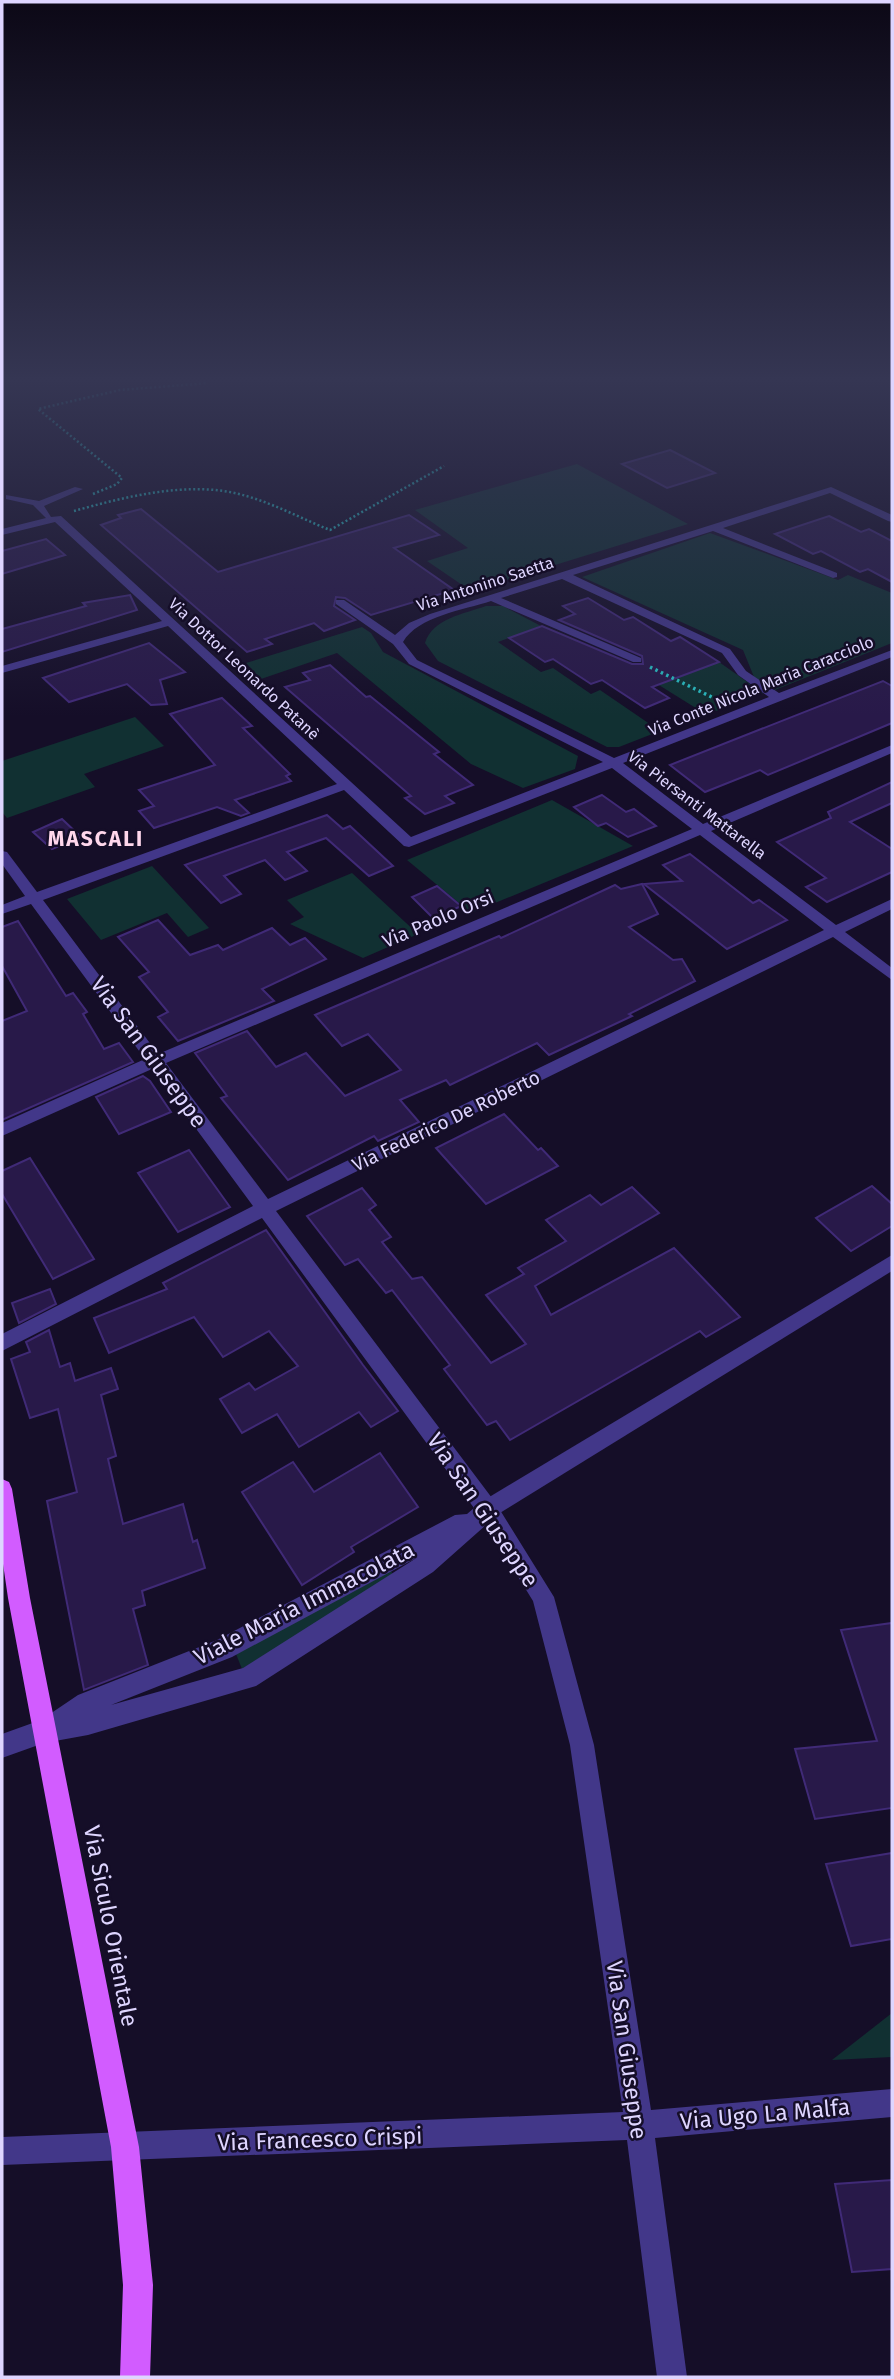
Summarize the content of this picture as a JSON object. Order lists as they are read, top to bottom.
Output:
{
  "streets": {
    "main road": ["Via Siculo Orientale"],
    "street": [
      "Via Antonino Saetta",
      "Via Dottor Leonardo Patanè",
      "Via Conte Nicola Maria Caracciolo",
      "Via Piersanti Mattarella",
      "Via Paolo Orsi",
      "Via San Giuseppe",
      "Via Federico De Roberto",
      "Viale Maria Immacolata",
      "Via Ugo La Malfa",
      "Via Francesco Crispi"
    ]
  },
  "crossings": [
    ["Via Antonino Saetta", "Via Piersanti Mattarella"],
    ["Via Dottor Leonardo Patanè", "Via Conte Nicola Maria Caracciolo"],
    ["Via Conte Nicola Maria Caracciolo", "Via Piersanti Mattarella"],
    ["Via Piersanti Mattarella", "Via Paolo Orsi"],
    ["Via Piersanti Mattarella", "Via Federico De Roberto"],
    ["Via Paolo Orsi", "Via San Giuseppe"],
    ["Via San Giuseppe", "Via Federico De Roberto"],
    ["Via San Giuseppe", "Viale Maria Immacolata"],
    ["Via San Giuseppe", "Via Ugo La Malfa"],
    ["Via San Giuseppe", "Via Francesco Crispi"],
    ["Viale Maria Immacolata", "Via Siculo Orientale"],
    ["Via Siculo Orientale", "Via Francesco Crispi"],
    ["Via Ugo La Malfa", "Via Francesco Crispi"]
  ],
  "districts": ["MASCALI"]
}
